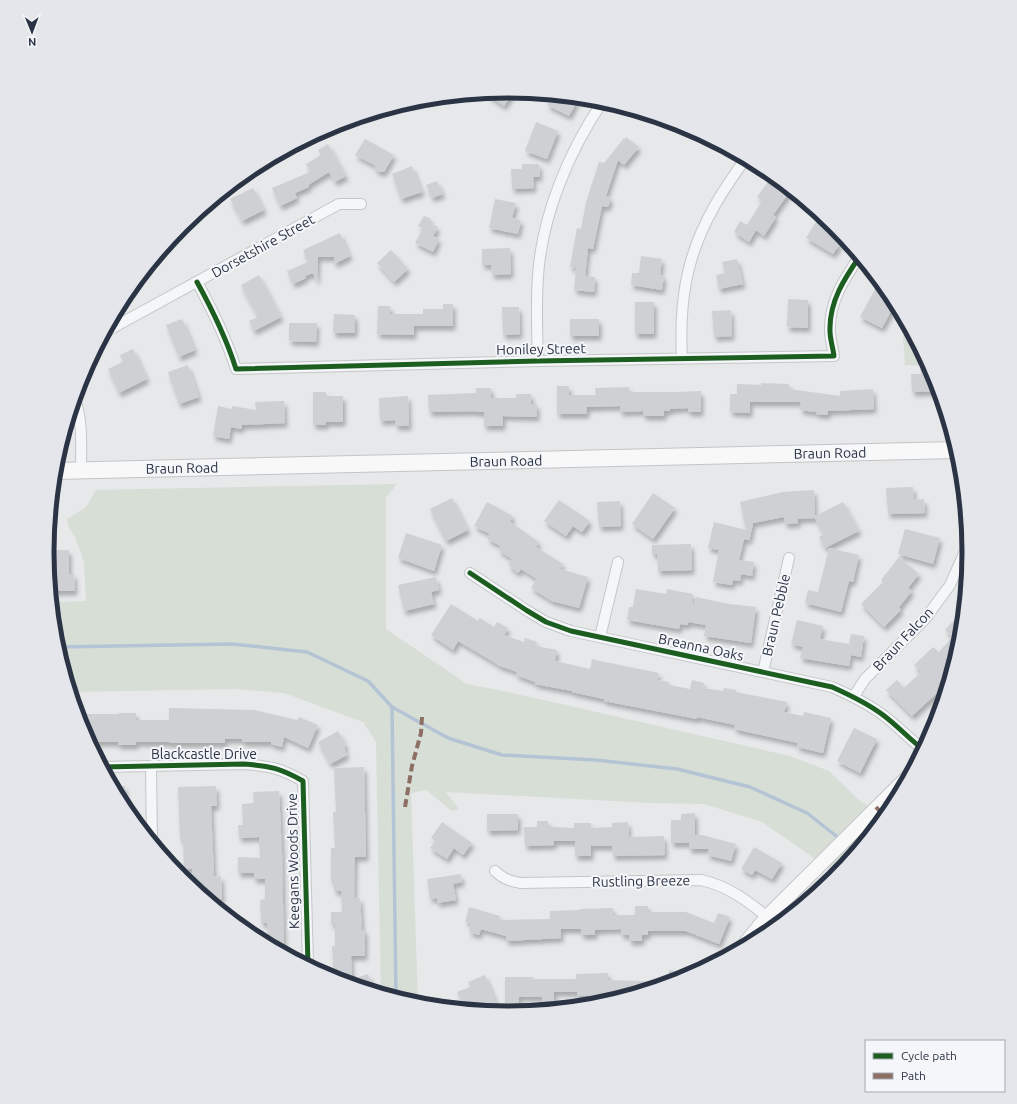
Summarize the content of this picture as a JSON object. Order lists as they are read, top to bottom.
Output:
{
  "streets": {
    "main road": ["Braun Road"],
    "street": [
      "Dorsetshire Street",
      "Honiley Street",
      "Braun Pebble",
      "Braun Falcon",
      "Breanna Oaks",
      "Blackcastle Drive",
      "Keegans Woods Drive",
      "Rustling Breeze"
    ]
  },
  "crossings": [
    ["Dorsetshire Street", "Honiley Street"],
    ["Braun Pebble", "Breanna Oaks"],
    ["Braun Falcon", "Breanna Oaks"],
    ["Blackcastle Drive", "Keegans Woods Drive"]
  ],
  "legend": ["Cycle path", "Path"],
  "north": "bottom"
}
